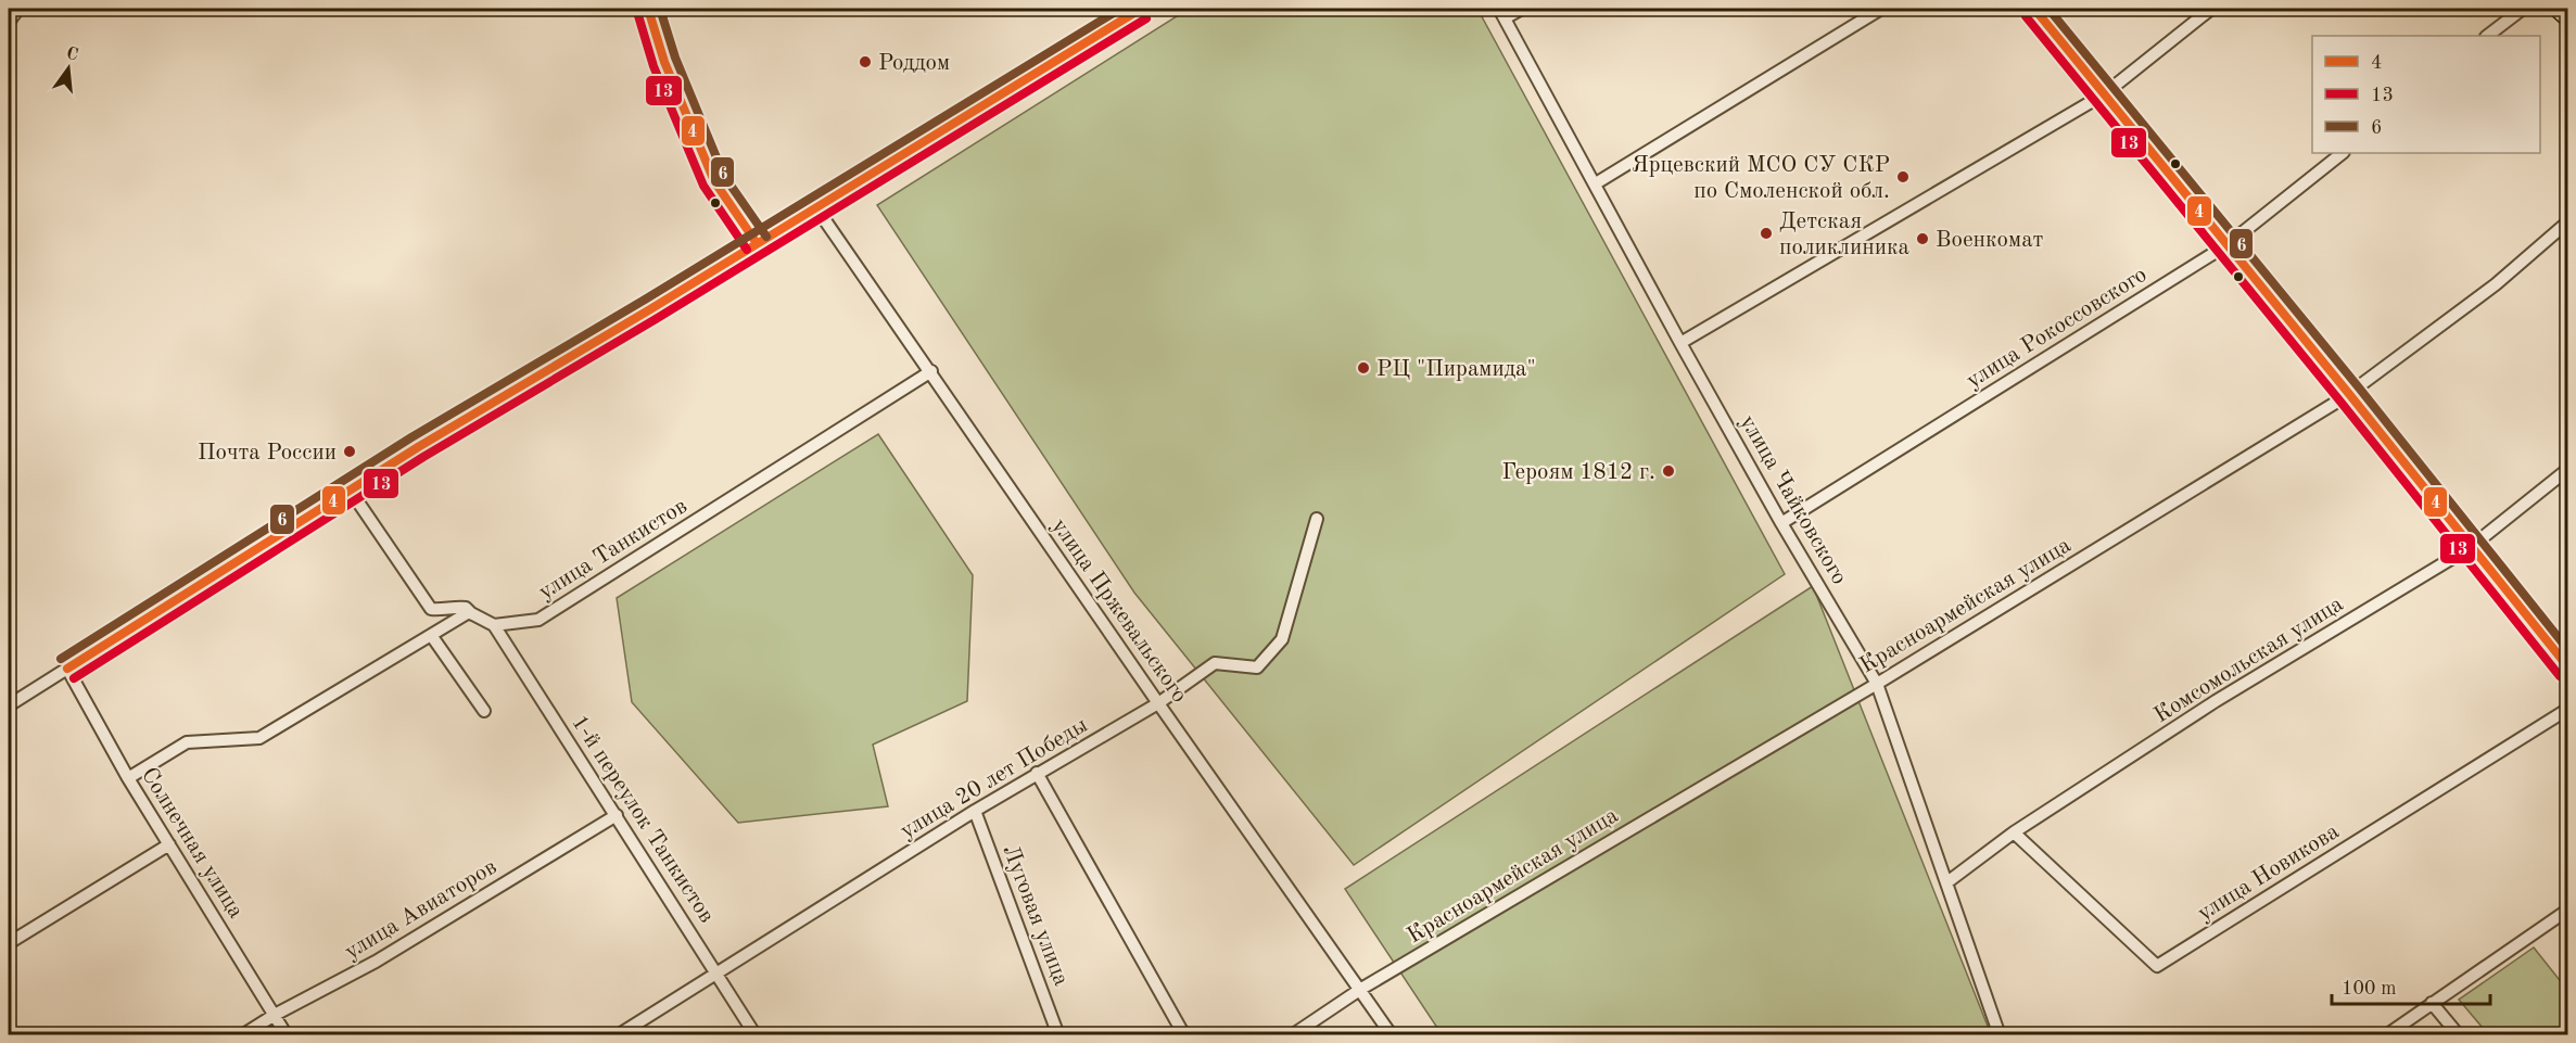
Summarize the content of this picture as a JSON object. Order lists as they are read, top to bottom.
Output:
{
  "streets": {
    "street": [
      "улица Рокоссовского",
      "улица Чайковского",
      "улица Танкистов",
      "Красноармейская улица",
      "улица Пржевальского",
      "Комсомольская улица",
      "улица 20 лет Победы",
      "1-й переулок Танкистов",
      "Солнечная улица",
      "улица Новикова",
      "улица Авиаторов",
      "Луговая улица"
    ]
  },
  "crossings": [
    ["улица Рокоссовского", "улица Чайковского"],
    ["улица Чайковского", "Красноармейская улица"],
    ["улица Чайковского", "Комсомольская улица"],
    ["улица Танкистов", "улица Пржевальского"],
    ["улица Танкистов", "1-й переулок Танкистов"],
    ["Красноармейская улица", "улица Пржевальского"],
    ["улица Пржевальского", "улица 20 лет Победы"],
    ["Комсомольская улица", "улица Новикова"],
    ["улица 20 лет Победы", "1-й переулок Танкистов"],
    ["улица 20 лет Победы", "Луговая улица"],
    ["1-й переулок Танкистов", "улица Авиаторов"],
    ["Солнечная улица", "улица Авиаторов"]
  ],
  "places": [
    "Роддом",
    "Ярцевский МСО СУ СКР по Смоленской обл.",
    "Детская поликлиника",
    "Военкомат",
    "РЦ \"Пирамида\"",
    "Почта России",
    "Героям 1812 г."
  ],
  "lines": ["transit line 4", "transit line 6", "transit line 13"],
  "legend": ["4", "13", "6"],
  "scale_bar": "100 m",
  "north": "top"
}
